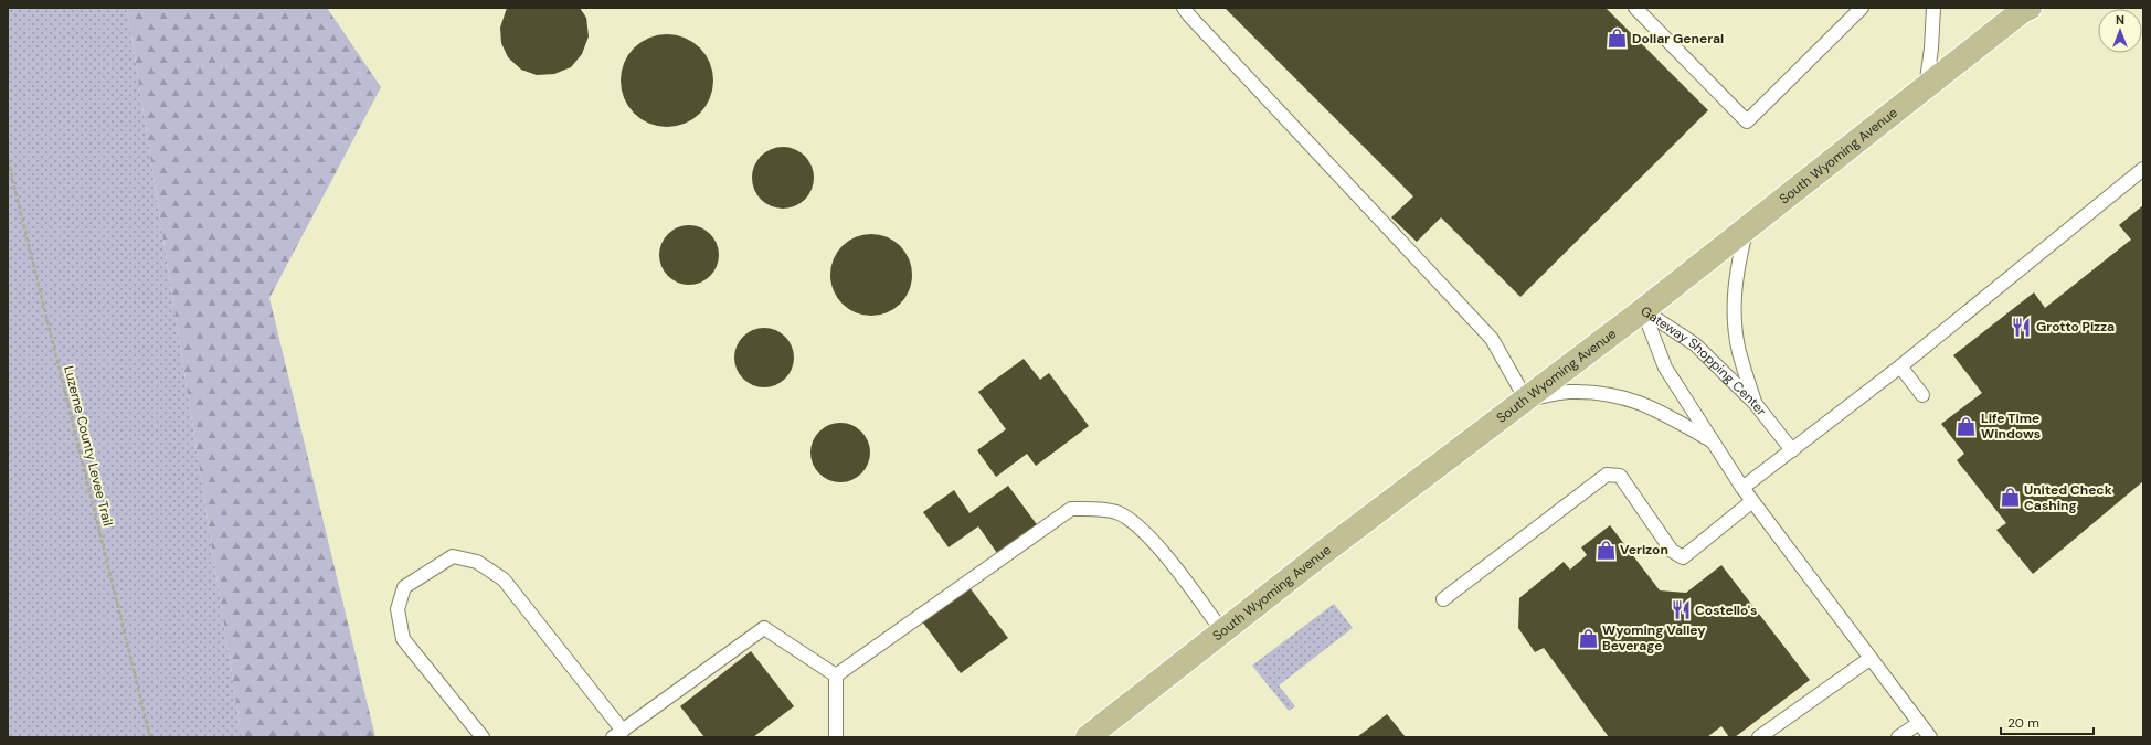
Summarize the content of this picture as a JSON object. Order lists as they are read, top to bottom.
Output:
{
  "streets": {
    "main road": ["South Wyoming Avenue"],
    "lane": ["Gateway Shopping Center"],
    "path": ["Luzerne County Levee Trail"]
  },
  "crossings": [
    ["South Wyoming Avenue", "Gateway Shopping Center"]
  ],
  "places": {
    "shop": [
      "Dollar General",
      "Life Time Windows",
      "United Check Cashing",
      "Verizon",
      "Wyoming Valley Beverage"
    ],
    "restaurant": ["Grotto Pizza", "Costello's"]
  },
  "scale_bar": "20 m",
  "north": "top"
}
